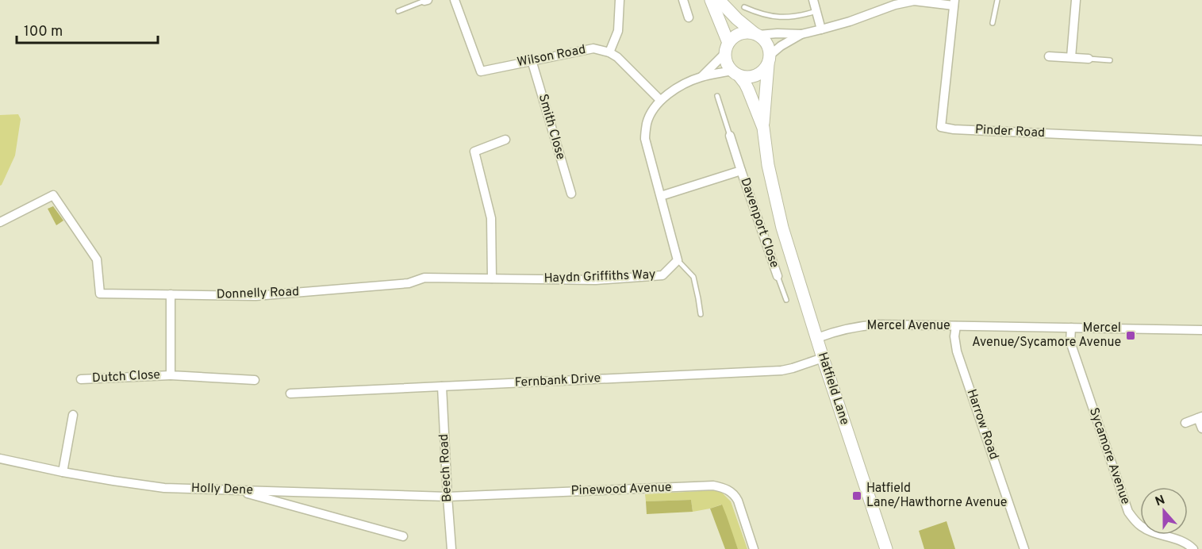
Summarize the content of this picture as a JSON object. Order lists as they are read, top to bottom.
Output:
{
  "streets": {
    "street": [
      "Wilson Road",
      "Smith Close",
      "Pinder Road",
      "Davenport Close",
      "Haydn Griffiths Way",
      "Donnelly Road",
      "Mercel Avenue",
      "Dutch Close",
      "Fernbank Drive",
      "Hatfield Lane",
      "Harrow Road",
      "Sycamore Avenue",
      "Beech Road",
      "Holly Dene",
      "Pinewood Avenue"
    ]
  },
  "crossings": [
    ["Wilson Road", "Smith Close"],
    ["Haydn Griffiths Way", "Donnelly Road"],
    ["Donnelly Road", "Dutch Close"],
    ["Mercel Avenue", "Hatfield Lane"],
    ["Mercel Avenue", "Harrow Road"],
    ["Mercel Avenue", "Sycamore Avenue"],
    ["Fernbank Drive", "Hatfield Lane"],
    ["Fernbank Drive", "Beech Road"],
    ["Beech Road", "Holly Dene"],
    ["Beech Road", "Pinewood Avenue"],
    ["Holly Dene", "Pinewood Avenue"]
  ],
  "places": {
    "transit": ["Mercel Avenue/Sycamore Avenue", "Hatfield Lane/Hawthorne Avenue"]
  },
  "scale_bar": "100 m",
  "north": "top"
}
